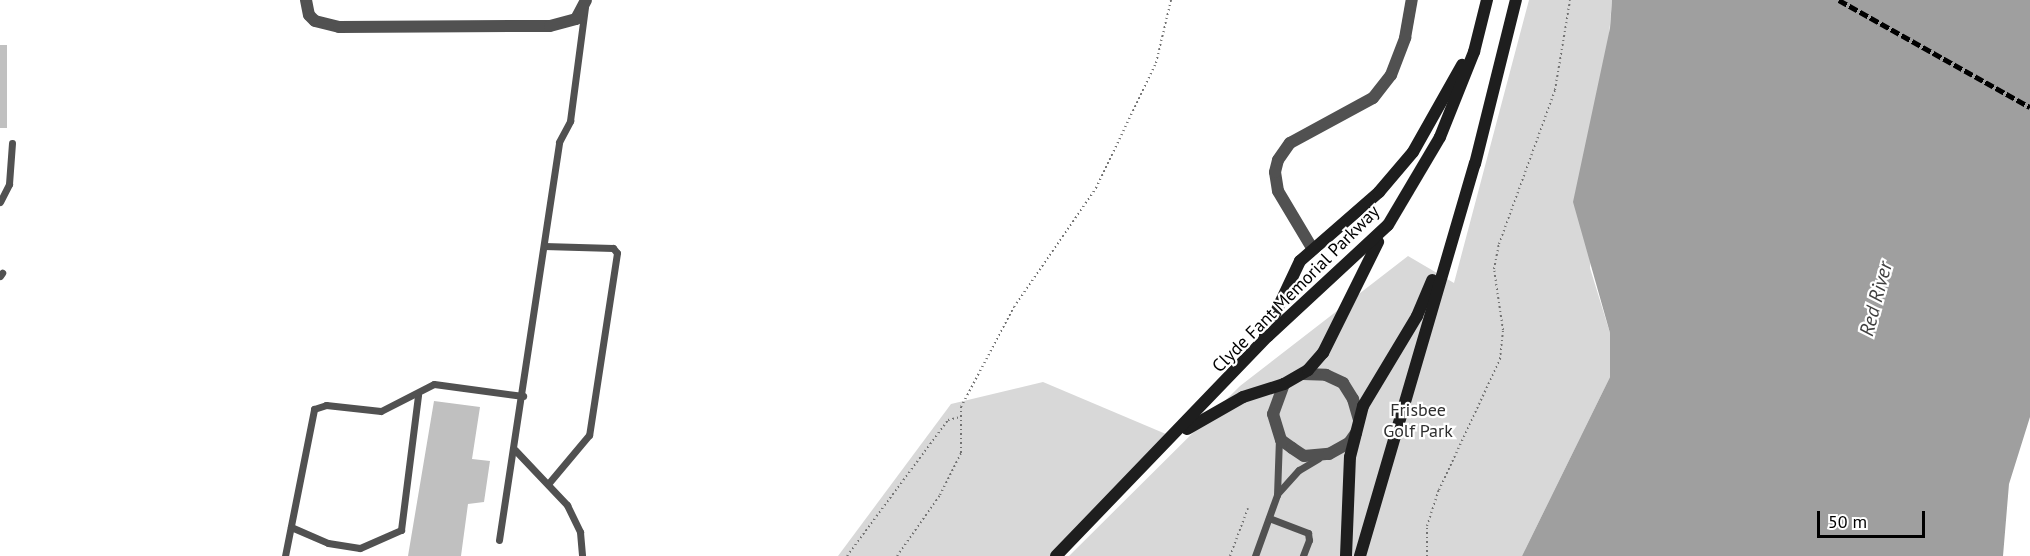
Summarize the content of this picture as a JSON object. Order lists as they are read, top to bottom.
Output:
{
  "streets": {
    "main road": ["Clyde Fant Memorial Parkway"]
  },
  "water": ["Red River"],
  "parks": ["Frisbee Golf Park"],
  "scale_bar": "50 m"
}
